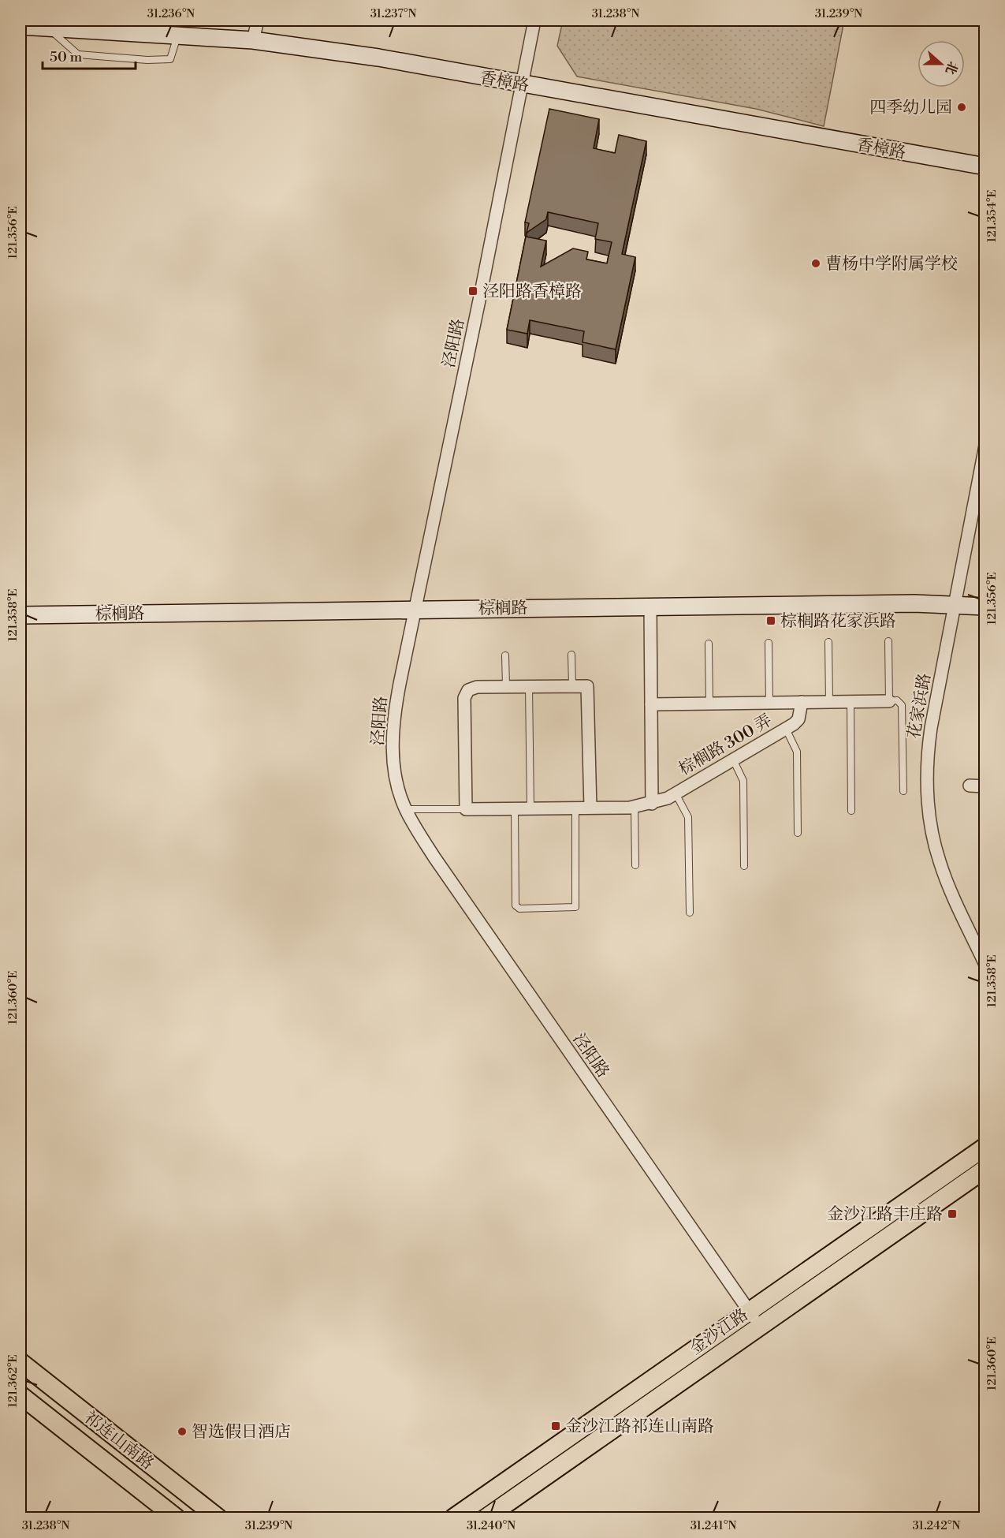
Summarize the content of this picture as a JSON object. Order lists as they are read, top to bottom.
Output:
{
  "streets": {
    "main road": ["金沙江路", "祁连山南路"],
    "street": [
      "香樟路",
      "泾阳路",
      "棕榈路",
      "花家浜路",
      "棕榈路 300 弄"
    ]
  },
  "crossings": [
    ["香樟路", "泾阳路"],
    ["泾阳路", "棕榈路"],
    ["泾阳路", "金沙江路"],
    ["棕榈路", "花家浜路"],
    ["棕榈路", "棕榈路 300 弄"]
  ],
  "places": {
    "other": ["四季幼儿园", "曹杨中学附属学校", "智选假日酒店"],
    "transit": [
      "泾阳路香樟路",
      "棕榈路花家浜路",
      "金沙江路丰庄路",
      "金沙江路祁连山南路"
    ]
  },
  "scale_bar": "50 m",
  "north": "right",
  "coordinates": [
    "31.236°N",
    "31.237°N",
    "31.238°N",
    "31.239°N",
    "121.354°E",
    "121.356°E",
    "121.358°E",
    "121.360°E",
    "121.362°E",
    "31.240°N",
    "31.241°N",
    "31.242°N"
  ]
}
